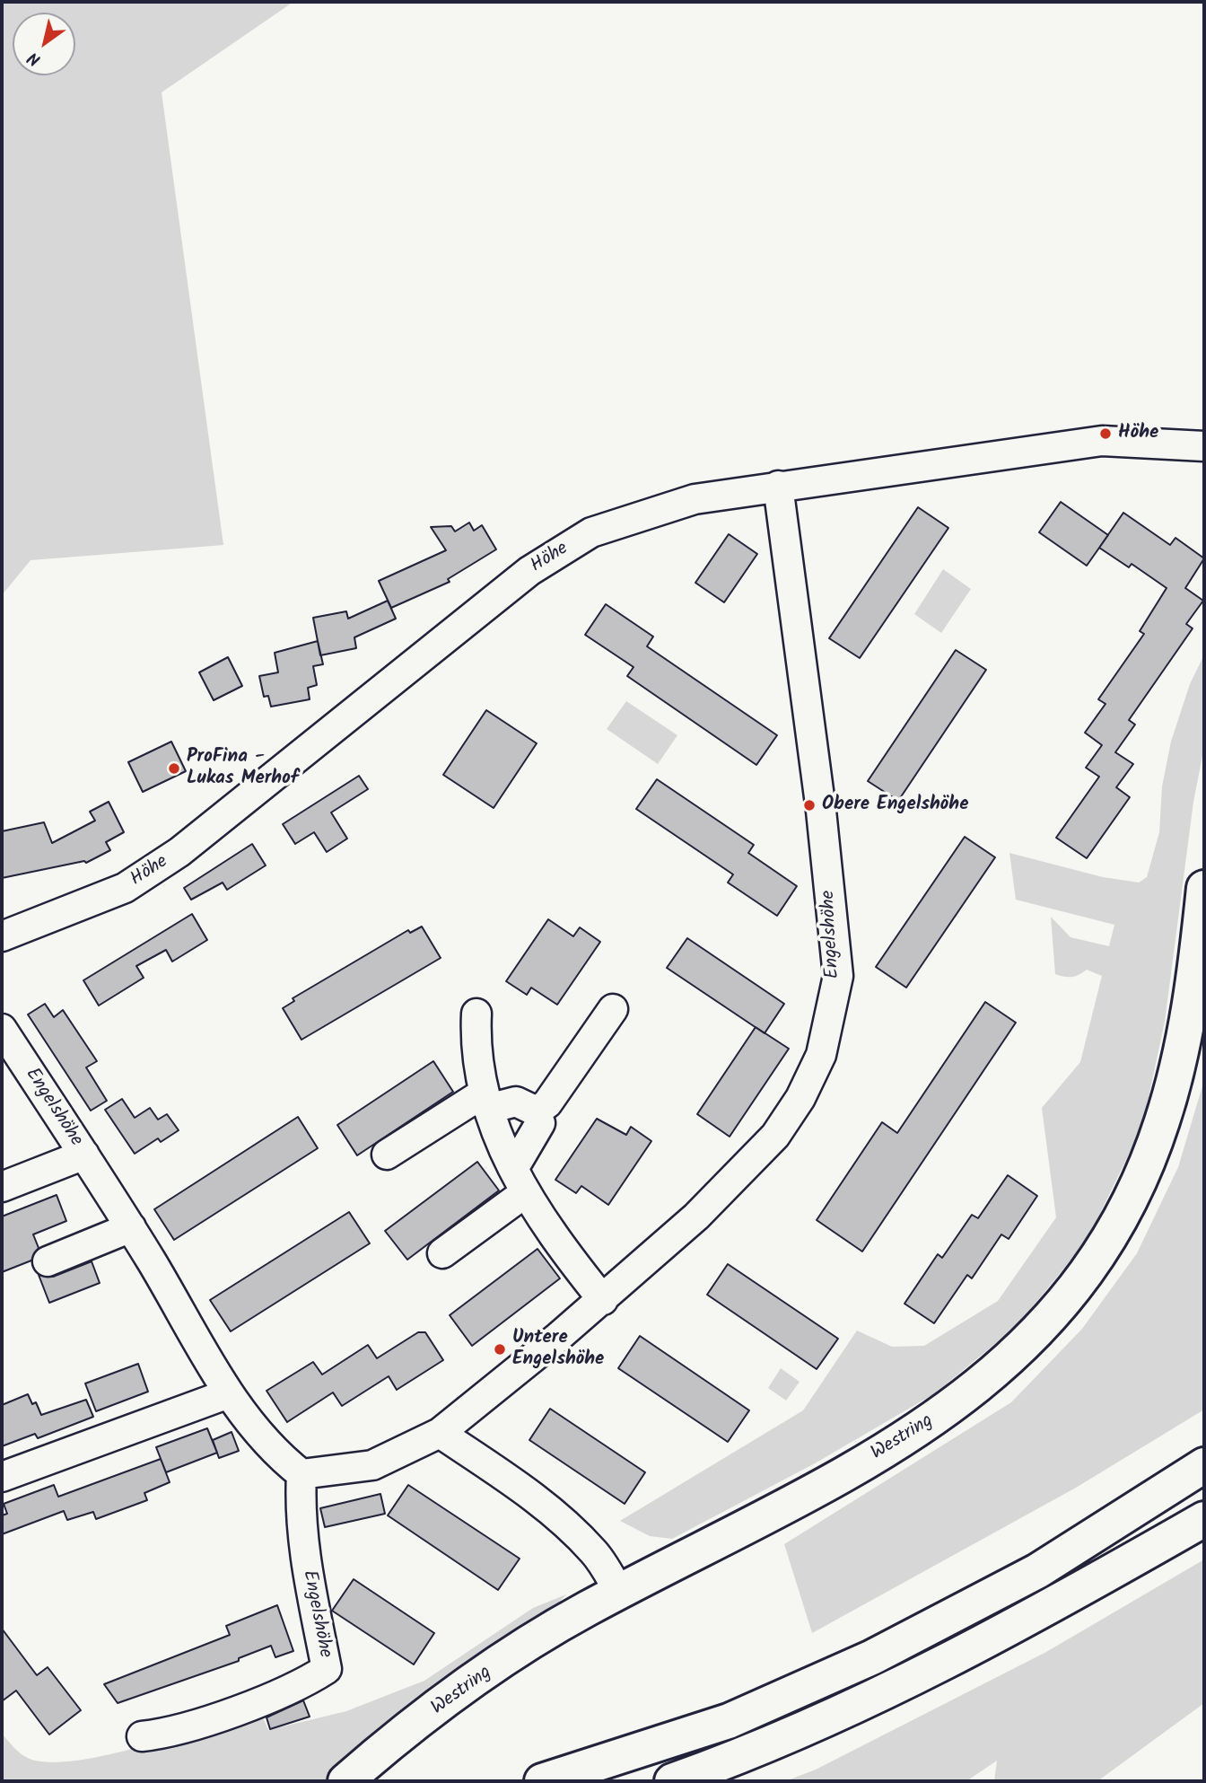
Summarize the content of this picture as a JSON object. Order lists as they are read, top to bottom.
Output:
{
  "streets": {
    "main road": ["Westring"],
    "street": ["Höhe", "Engelshöhe"]
  },
  "crossings": [
    ["Höhe", "Engelshöhe"]
  ],
  "places": [
    "Höhe",
    "ProFina - Lukas Merhof",
    "Obere Engelshöhe",
    "Untere Engelshöhe"
  ],
  "north": "bottom left"
}
